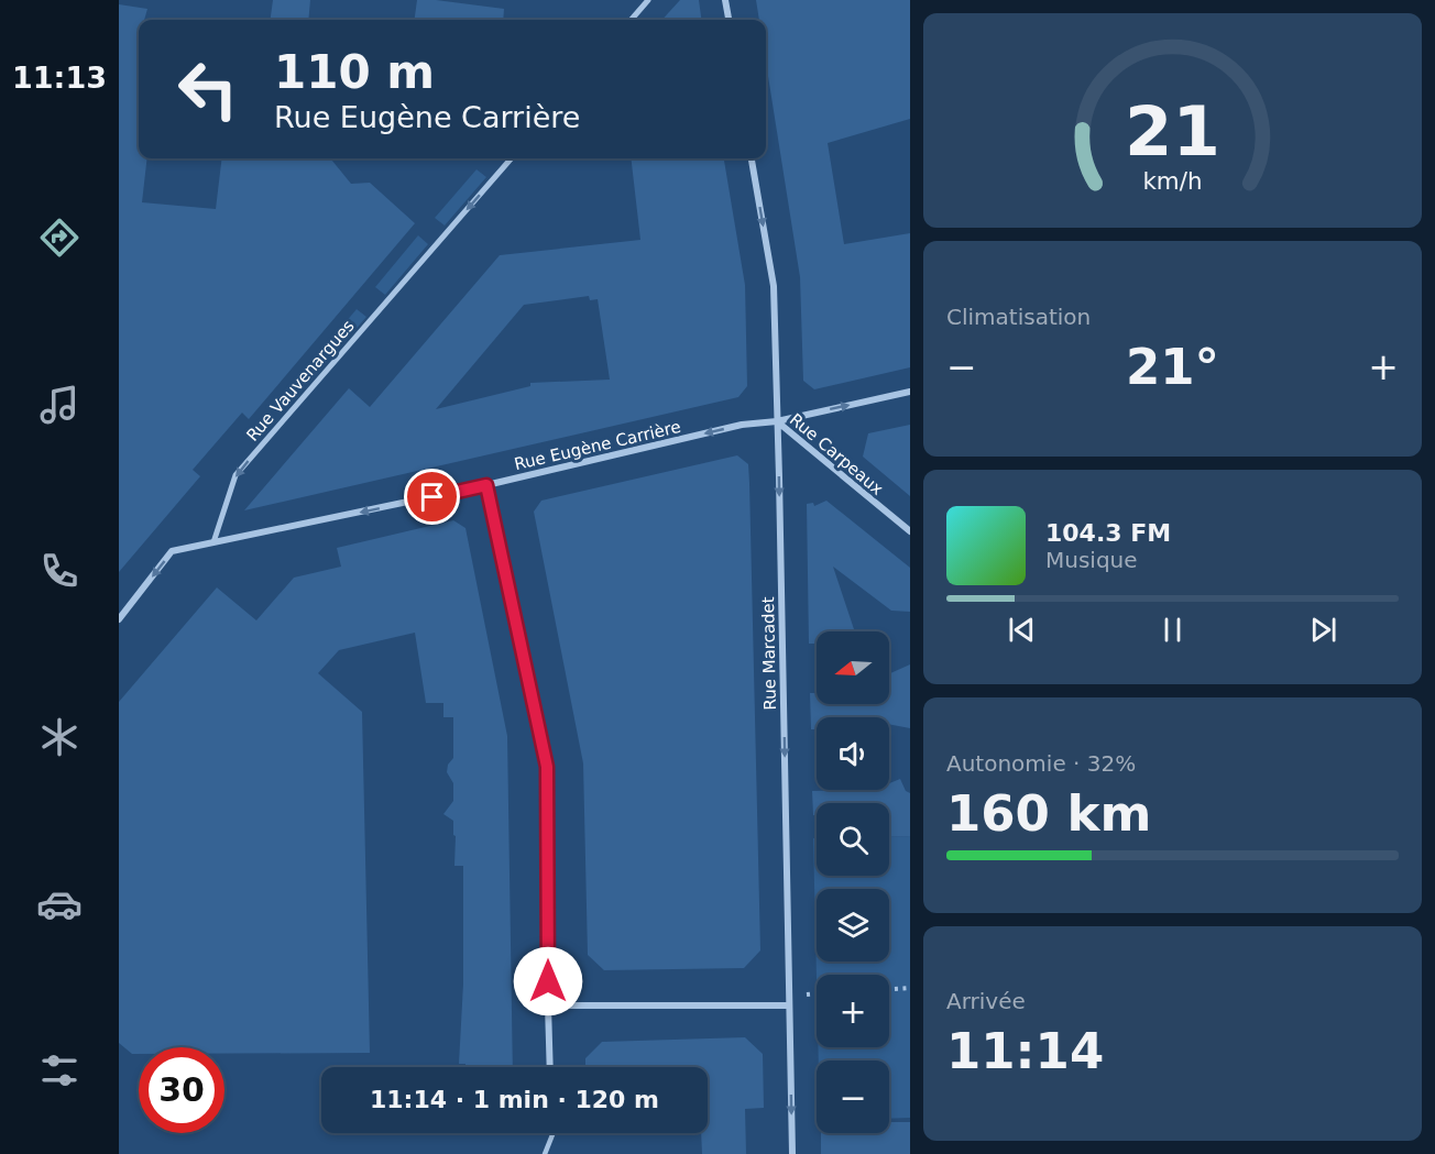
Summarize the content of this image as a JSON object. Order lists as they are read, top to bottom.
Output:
{
  "streets": {
    "street": [
      "Rue Vauvenargues",
      "Rue Eugène Carrière",
      "Rue Carpeaux",
      "Rue Marcadet"
    ]
  },
  "crossings": [
    ["Rue Vauvenargues", "Rue Eugène Carrière"],
    ["Rue Eugène Carrière", "Rue Carpeaux"],
    ["Rue Eugène Carrière", "Rue Marcadet"],
    ["Rue Carpeaux", "Rue Marcadet"]
  ],
  "one_way": ["Rue Vauvenargues", "Rue Marcadet"],
  "north": "left",
  "page": {
    "tabs": "11:13",
    "turn": ["110 m", "Rue Eugène Carrière"],
    "tile": [
      "Climatisation",
      ["Autonomie · 32%", "160 km"],
      ["Arrivée", "11:14"]
    ],
    "heat": ["−", "21°", "+"],
    "song": ["104.3 FM", "Musique"],
    "map_buttons": ["+", "−"],
    "limit": "30",
    "trip": "11:14 · 1 min · 120 m",
    "gauge": ["21", "km/h"]
  }
}
